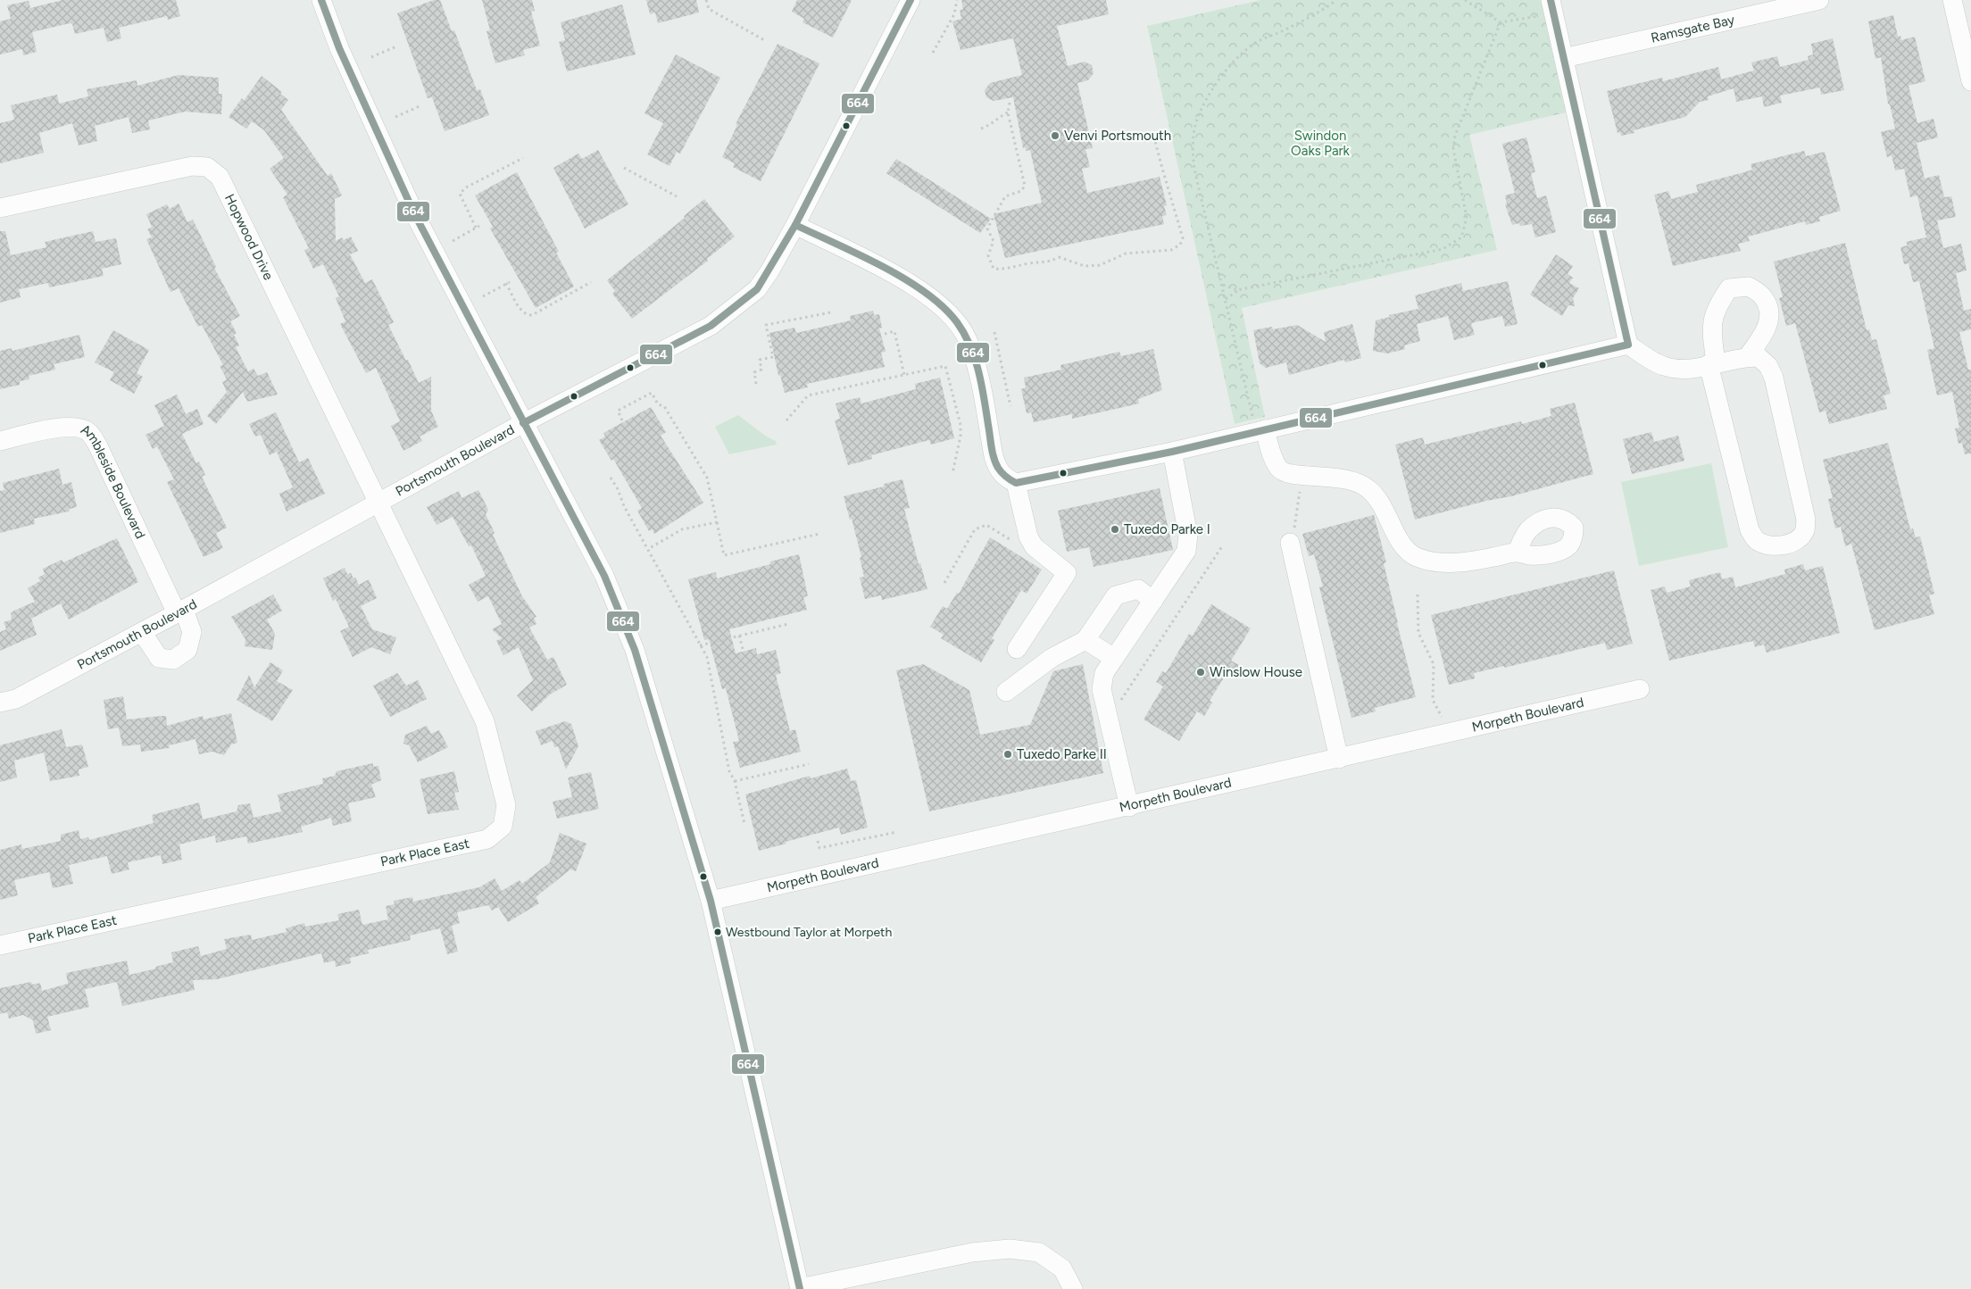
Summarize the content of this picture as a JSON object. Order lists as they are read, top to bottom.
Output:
{
  "streets": {
    "street": [
      "Ramsgate Bay",
      "Hopwood Drive",
      "Portsmouth Boulevard",
      "Ambleside Boulevard",
      "Morpeth Boulevard",
      "Park Place East"
    ]
  },
  "crossings": [
    ["Hopwood Drive", "Portsmouth Boulevard"],
    ["Hopwood Drive", "Park Place East"],
    ["Portsmouth Boulevard", "Ambleside Boulevard"],
    ["Portsmouth Boulevard", "Park Place East"]
  ],
  "parks": ["Swindon Oaks Park"],
  "places": [
    "Venvi Portsmouth",
    "Tuxedo Parke I",
    "Winslow House",
    "Tuxedo Parke II",
    "Westbound Taylor at Morpeth"
  ],
  "lines": ["transit line 664"]
}
